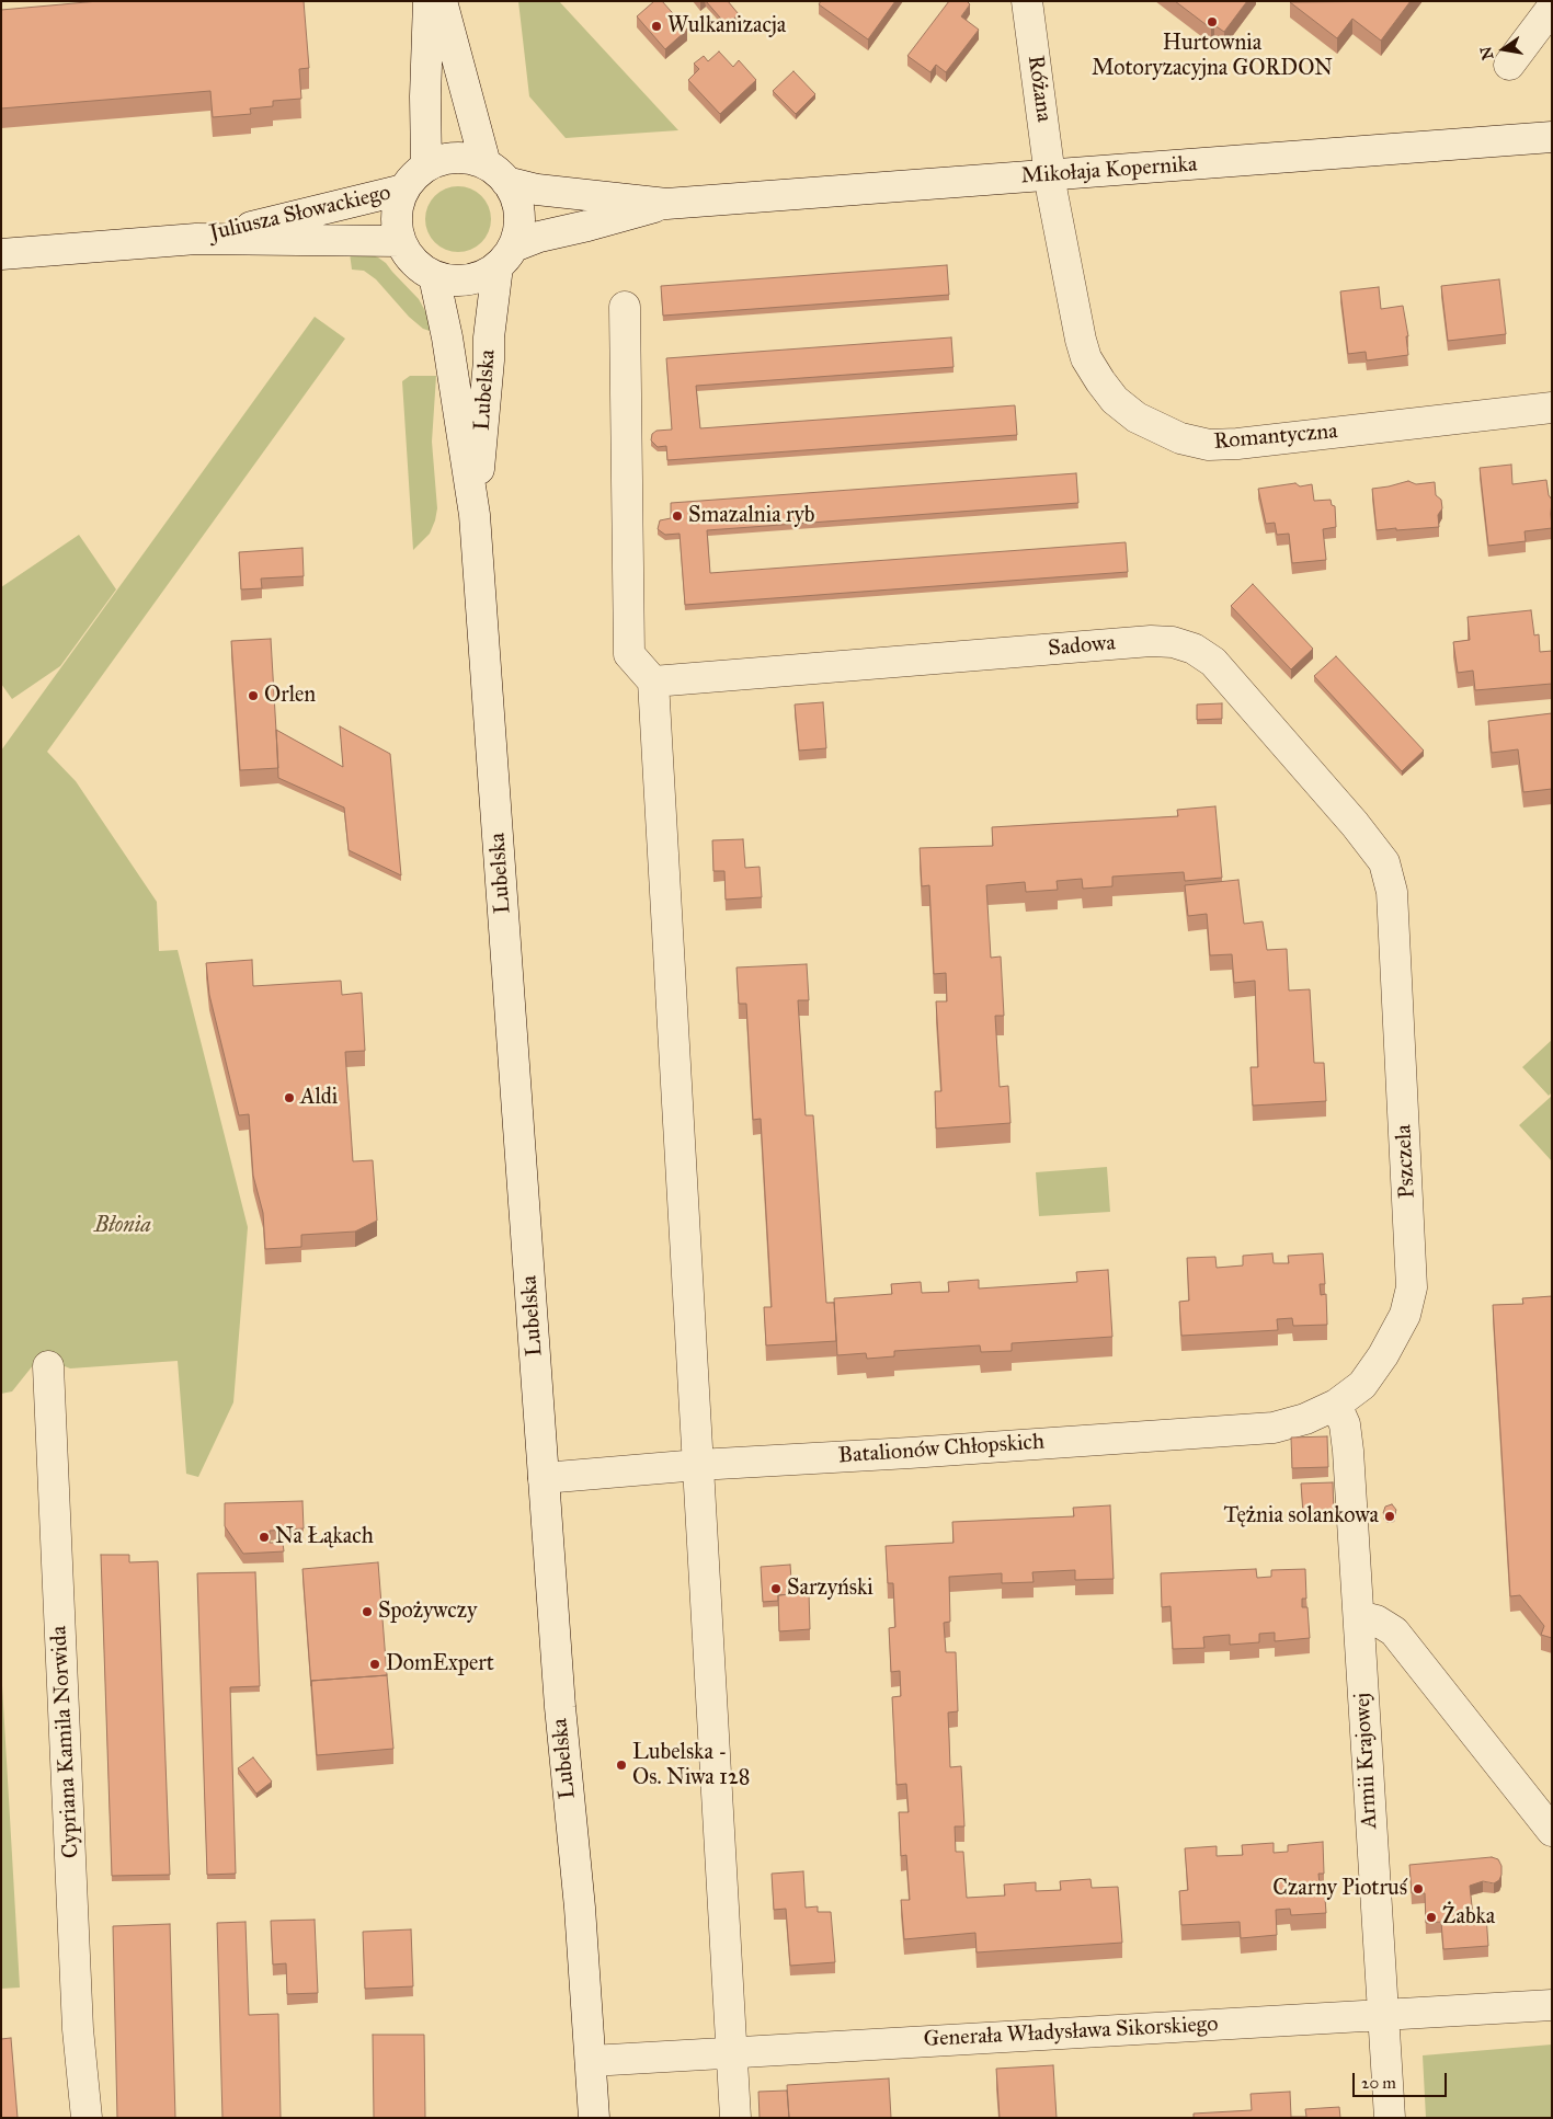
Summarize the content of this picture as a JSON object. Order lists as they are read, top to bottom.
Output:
{
  "streets": {
    "street": [
      "Różana",
      "Mikołaja Kopernika",
      "Juliusza Słowackiego",
      "Lubelska",
      "Romantyczna",
      "Sadowa",
      "Pszczela",
      "Batalionów Chłopskich",
      "Cypriana Kamila Norwida",
      "Armii Krajowej",
      "Generała Władysława Sikorskiego"
    ]
  },
  "crossings": [
    ["Różana", "Mikołaja Kopernika"],
    ["Różana", "Romantyczna"],
    ["Mikołaja Kopernika", "Juliusza Słowackiego"],
    ["Mikołaja Kopernika", "Lubelska"],
    ["Mikołaja Kopernika", "Romantyczna"],
    ["Juliusza Słowackiego", "Lubelska"],
    ["Lubelska", "Batalionów Chłopskich"],
    ["Lubelska", "Generała Władysława Sikorskiego"],
    ["Sadowa", "Pszczela"],
    ["Pszczela", "Batalionów Chłopskich"],
    ["Pszczela", "Armii Krajowej"],
    ["Batalionów Chłopskich", "Armii Krajowej"],
    ["Armii Krajowej", "Generała Władysława Sikorskiego"]
  ],
  "parks": ["Błonia"],
  "places": [
    "Hurtownia Motoryzacyjna GORDON",
    "Wulkanizacja",
    "Smazalnia ryb",
    "Orlen",
    "Aldi",
    "Tężnia solankowa",
    "Na Łąkach",
    "Sarzyński",
    "Spożywczy",
    "DomExpert",
    "Lubelska - Os. Niwa 128",
    "Czarny Piotruś",
    "Żabka"
  ],
  "scale_bar": "20 m",
  "north": "left"
}
